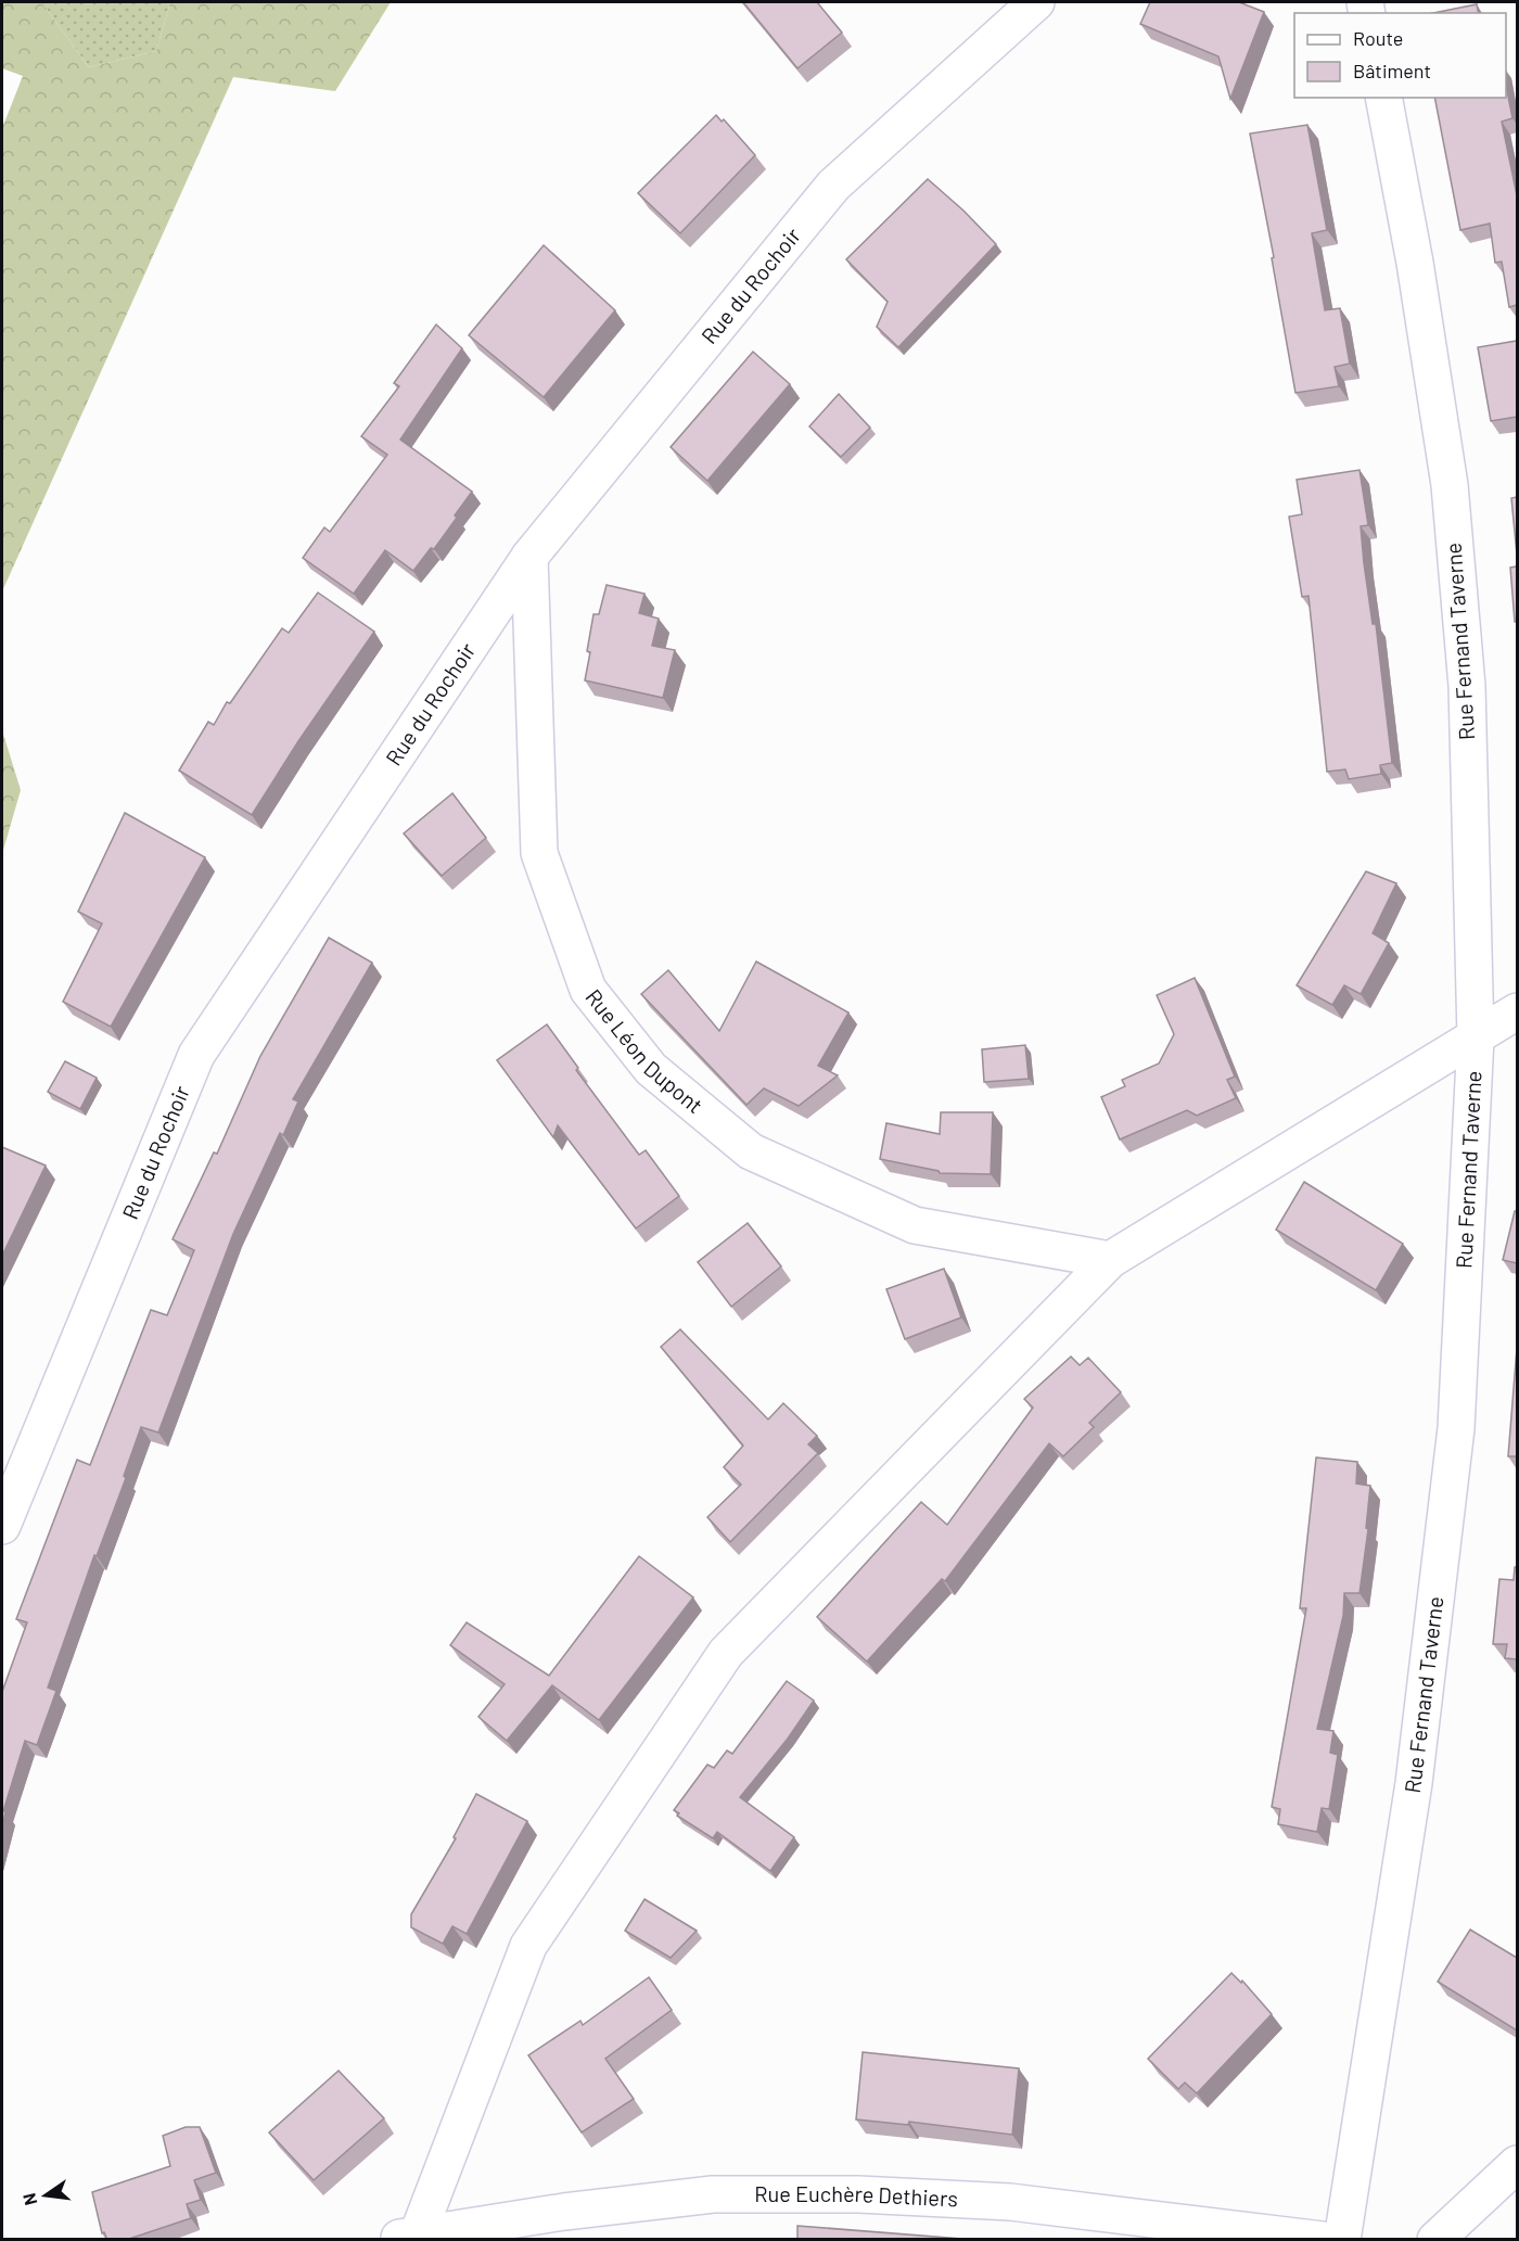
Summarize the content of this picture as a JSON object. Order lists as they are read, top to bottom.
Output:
{
  "streets": {
    "street": [
      "Rue du Rochoir",
      "Rue Fernand Taverne",
      "Rue Léon Dupont",
      "Rue Euchère Dethiers"
    ]
  },
  "crossings": [
    ["Rue du Rochoir", "Rue Léon Dupont"]
  ],
  "legend": ["Route", "Bâtiment"],
  "north": "left"
}
